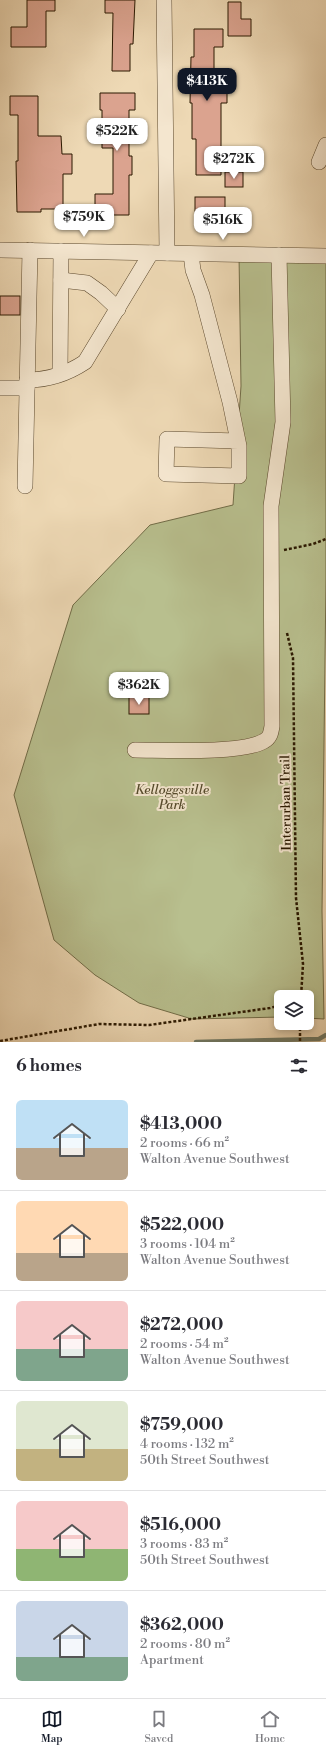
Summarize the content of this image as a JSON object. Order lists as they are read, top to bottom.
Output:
{
  "streets": {
    "path": ["Interurban Trail"]
  },
  "parks": ["Kelloggsville Park"],
  "page": {
    "price": [
      "$413K",
      "$522K",
      "$272K",
      "$759K",
      "$516K",
      "$362K"
    ],
    "heading": "6 homes",
    "list": [
      {
        "name": "$413,000",
        "note": "2 rooms · 66 m² · Walton Avenue Southwest"
      },
      {
        "name": "$522,000",
        "note": "3 rooms · 104 m² · Walton Avenue Southwest"
      },
      {
        "name": "$272,000",
        "note": "2 rooms · 54 m² · Walton Avenue Southwest"
      },
      {
        "name": "$759,000",
        "note": "4 rooms · 132 m² · 50th Street Southwest"
      },
      {
        "name": "$516,000",
        "note": "3 rooms · 83 m² · 50th Street Southwest"
      },
      {
        "name": "$362,000",
        "note": "2 rooms · 80 m² · Apartment"
      }
    ],
    "tabs": ["Map", "Saved", "Home"]
  }
}
